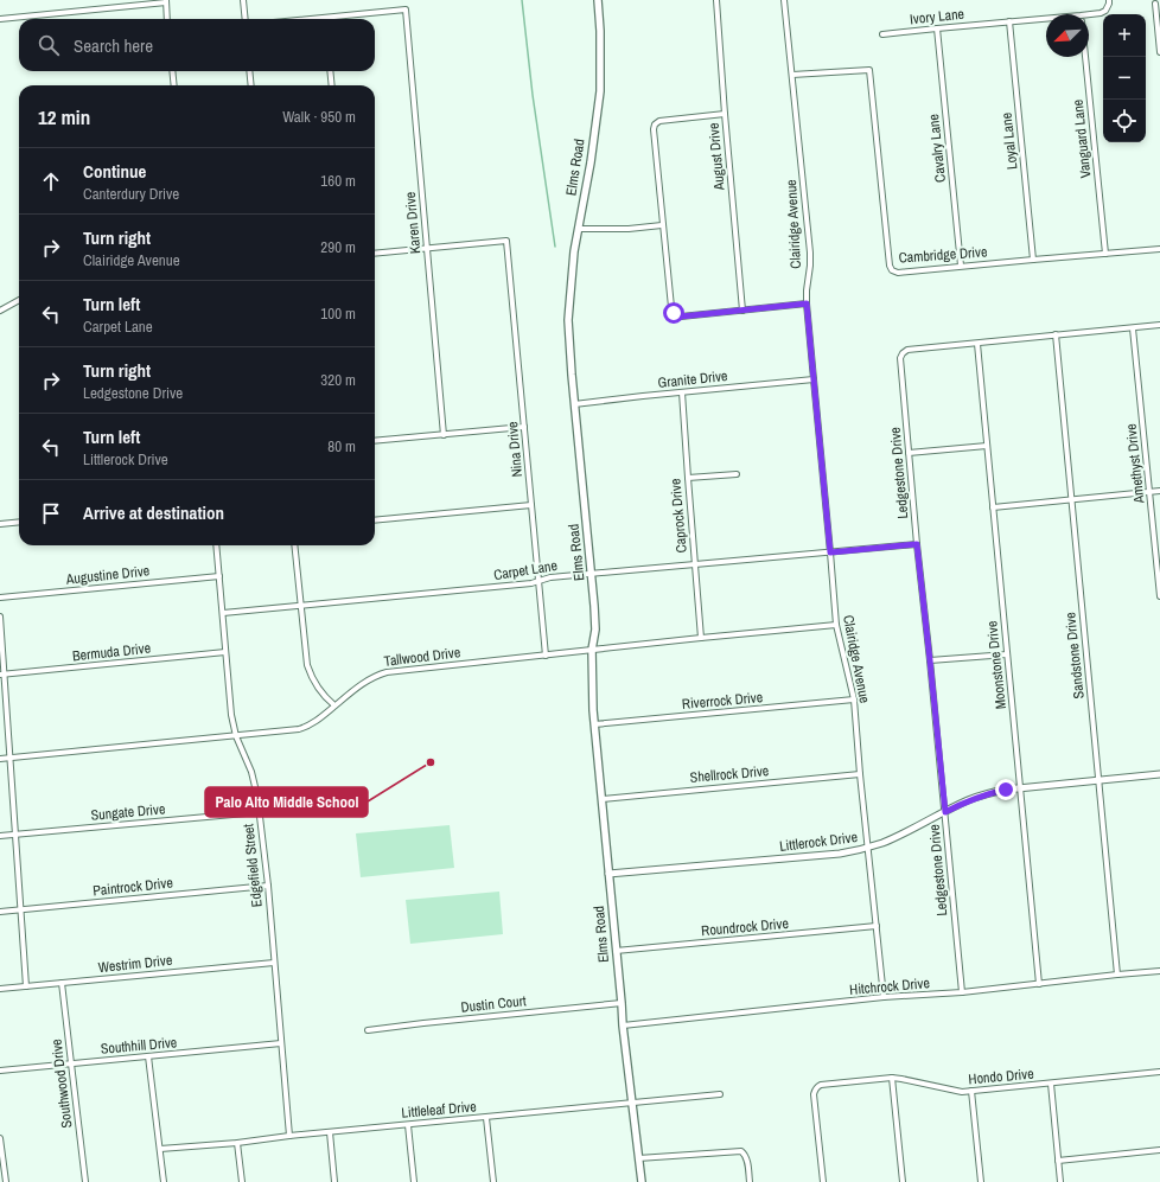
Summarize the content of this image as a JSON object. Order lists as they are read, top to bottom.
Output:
{
  "streets": {
    "main road": ["Elms Road"],
    "street": [
      "Ivory Lane",
      "Vanguard Lane",
      "Loyal Lane",
      "Cavalry Lane",
      "August Drive",
      "Karen Drive",
      "Clairidge Avenue",
      "Cambridge Drive",
      "Granite Drive",
      "Nina Drive",
      "Amethyst Drive",
      "Ledgestone Drive",
      "Caprock Drive",
      "Carpet Lane",
      "Augustine Drive",
      "Bermuda Drive",
      "Sandstone Drive",
      "Tallwood Drive",
      "Moonstone Drive",
      "Riverrock Drive",
      "Shellrock Drive",
      "Sungate Drive",
      "Littlerock Drive",
      "Edgefield Street",
      "Paintrock Drive",
      "Roundrock Drive",
      "Westrim Drive",
      "Hitchrock Drive",
      "Dustin Court",
      "Southhill Drive",
      "Hondo Drive",
      "Southwood Drive",
      "Littleleaf Drive"
    ]
  },
  "crossings": [
    ["Ivory Lane", "Loyal Lane"],
    ["Ivory Lane", "Cavalry Lane"],
    ["Vanguard Lane", "Cambridge Drive"],
    ["Loyal Lane", "Cambridge Drive"],
    ["Cavalry Lane", "Cambridge Drive"],
    ["Elms Road", "Granite Drive"],
    ["Elms Road", "Carpet Lane"],
    ["Elms Road", "Tallwood Drive"],
    ["Elms Road", "Riverrock Drive"],
    ["Elms Road", "Shellrock Drive"],
    ["Elms Road", "Littlerock Drive"],
    ["Elms Road", "Roundrock Drive"],
    ["Elms Road", "Hitchrock Drive"],
    ["Elms Road", "Dustin Court"],
    ["Elms Road", "Littleleaf Drive"],
    ["Karen Drive", "Nina Drive"],
    ["Clairidge Avenue", "Cambridge Drive"],
    ["Clairidge Avenue", "Granite Drive"],
    ["Clairidge Avenue", "Carpet Lane"],
    ["Clairidge Avenue", "Tallwood Drive"],
    ["Clairidge Avenue", "Riverrock Drive"],
    ["Clairidge Avenue", "Shellrock Drive"],
    ["Clairidge Avenue", "Littlerock Drive"],
    ["Clairidge Avenue", "Roundrock Drive"],
    ["Granite Drive", "Caprock Drive"],
    ["Nina Drive", "Carpet Lane"],
    ["Nina Drive", "Tallwood Drive"],
    ["Amethyst Drive", "Ledgestone Drive"],
    ["Ledgestone Drive", "Carpet Lane"],
    ["Ledgestone Drive", "Sandstone Drive"],
    ["Ledgestone Drive", "Moonstone Drive"],
    ["Ledgestone Drive", "Littlerock Drive"],
    ["Ledgestone Drive", "Hitchrock Drive"],
    ["Caprock Drive", "Carpet Lane"],
    ["Caprock Drive", "Tallwood Drive"],
    ["Carpet Lane", "Edgefield Street"],
    ["Augustine Drive", "Edgefield Street"],
    ["Bermuda Drive", "Edgefield Street"],
    ["Sandstone Drive", "Littlerock Drive"],
    ["Sandstone Drive", "Hitchrock Drive"],
    ["Tallwood Drive", "Edgefield Street"],
    ["Moonstone Drive", "Littlerock Drive"],
    ["Moonstone Drive", "Hitchrock Drive"],
    ["Sungate Drive", "Edgefield Street"],
    ["Edgefield Street", "Paintrock Drive"],
    ["Edgefield Street", "Westrim Drive"],
    ["Edgefield Street", "Southhill Drive"],
    ["Edgefield Street", "Littleleaf Drive"],
    ["Westrim Drive", "Southwood Drive"],
    ["Southhill Drive", "Southwood Drive"]
  ],
  "places": ["Palo Alto Middle School"],
  "north": "bottom left",
  "page": {
    "map_buttons": ["+", "−"],
    "search": "Search here",
    "heading": ["12 min", "Walk · 950 m"],
    "list": [
      ["Continue", "Canterdury Drive", "160 m"],
      ["Turn right", "Clairidge Avenue", "290 m"],
      ["Turn left", "Carpet Lane", "100 m"],
      ["Turn right", "Ledgestone Drive", "320 m"],
      ["Turn left", "Littlerock Drive", "80 m"],
      "Arrive at destination"
    ]
  }
}
